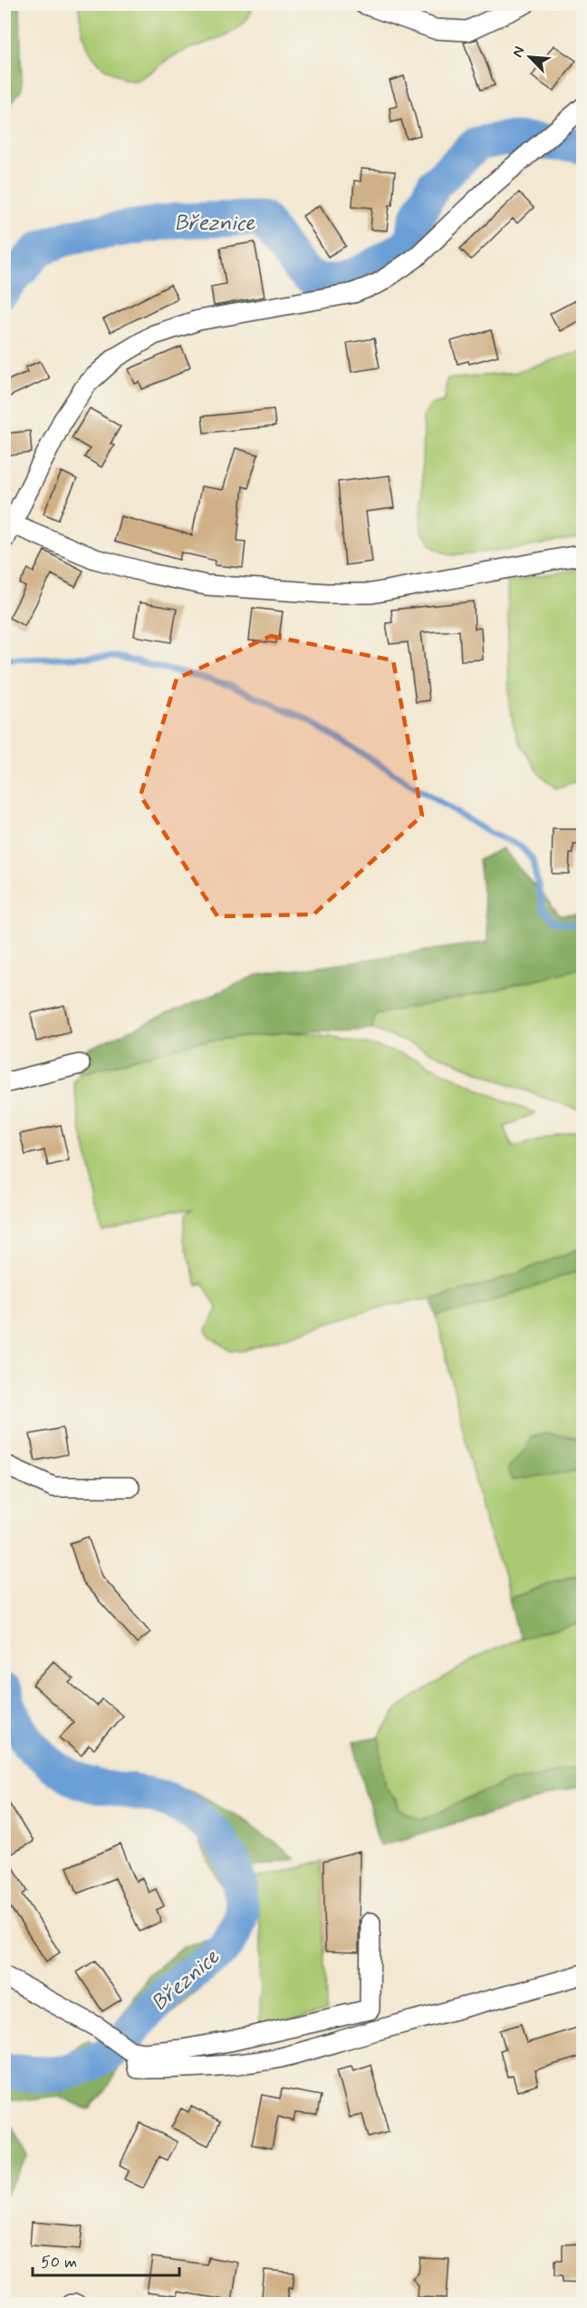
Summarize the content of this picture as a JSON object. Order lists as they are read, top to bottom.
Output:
{
  "water": ["Březnice"],
  "scale_bar": "50 m",
  "north": "top left"
}
